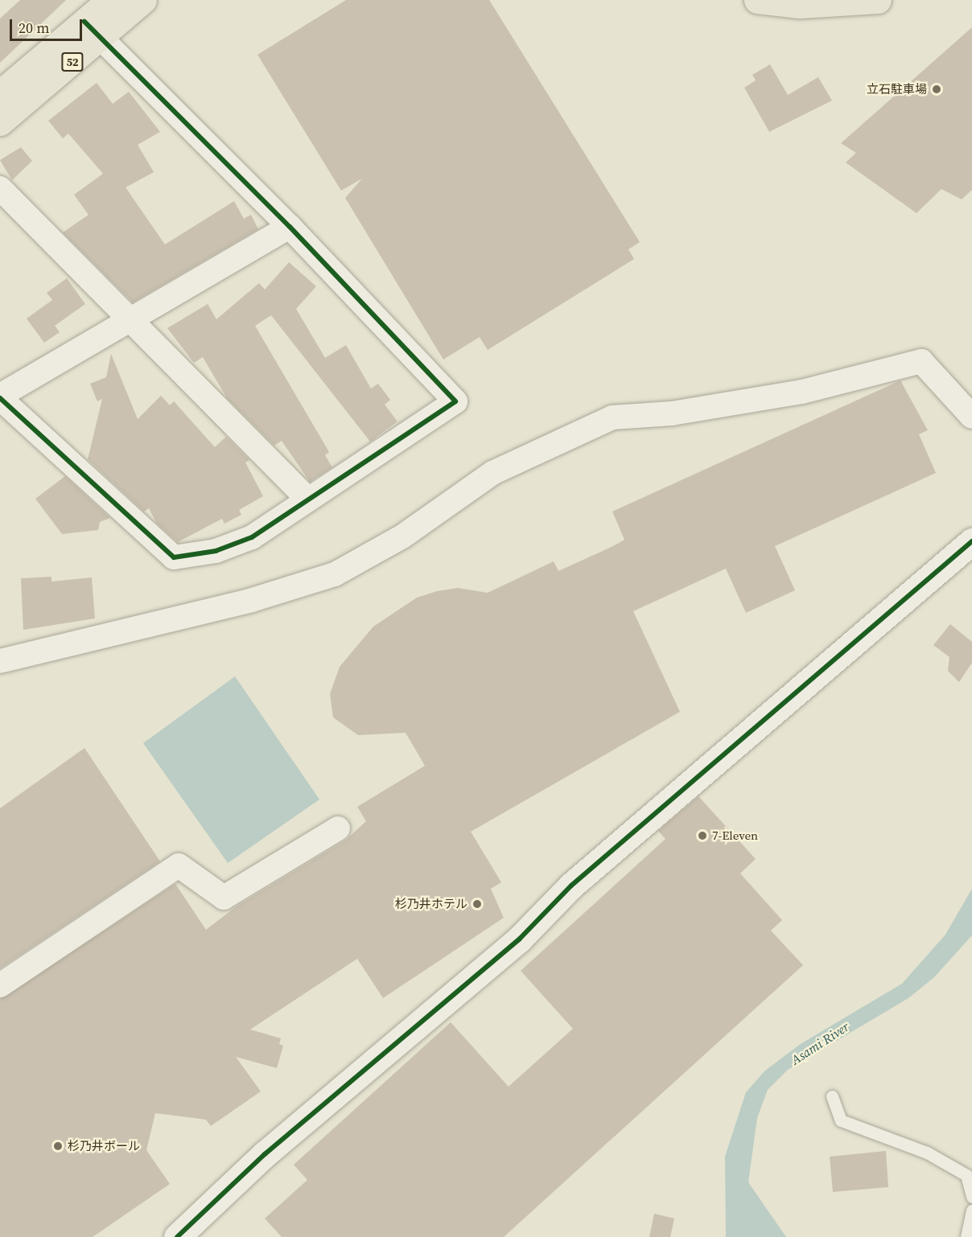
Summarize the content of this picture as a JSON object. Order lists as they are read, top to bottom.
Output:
{
  "streets": {
    "main road": ["52"]
  },
  "water": ["Asami River"],
  "places": [
    "立石駐車場",
    "7-Eleven",
    "杉乃井ホテル",
    "杉乃井ボール"
  ],
  "scale_bar": "20 m"
}
